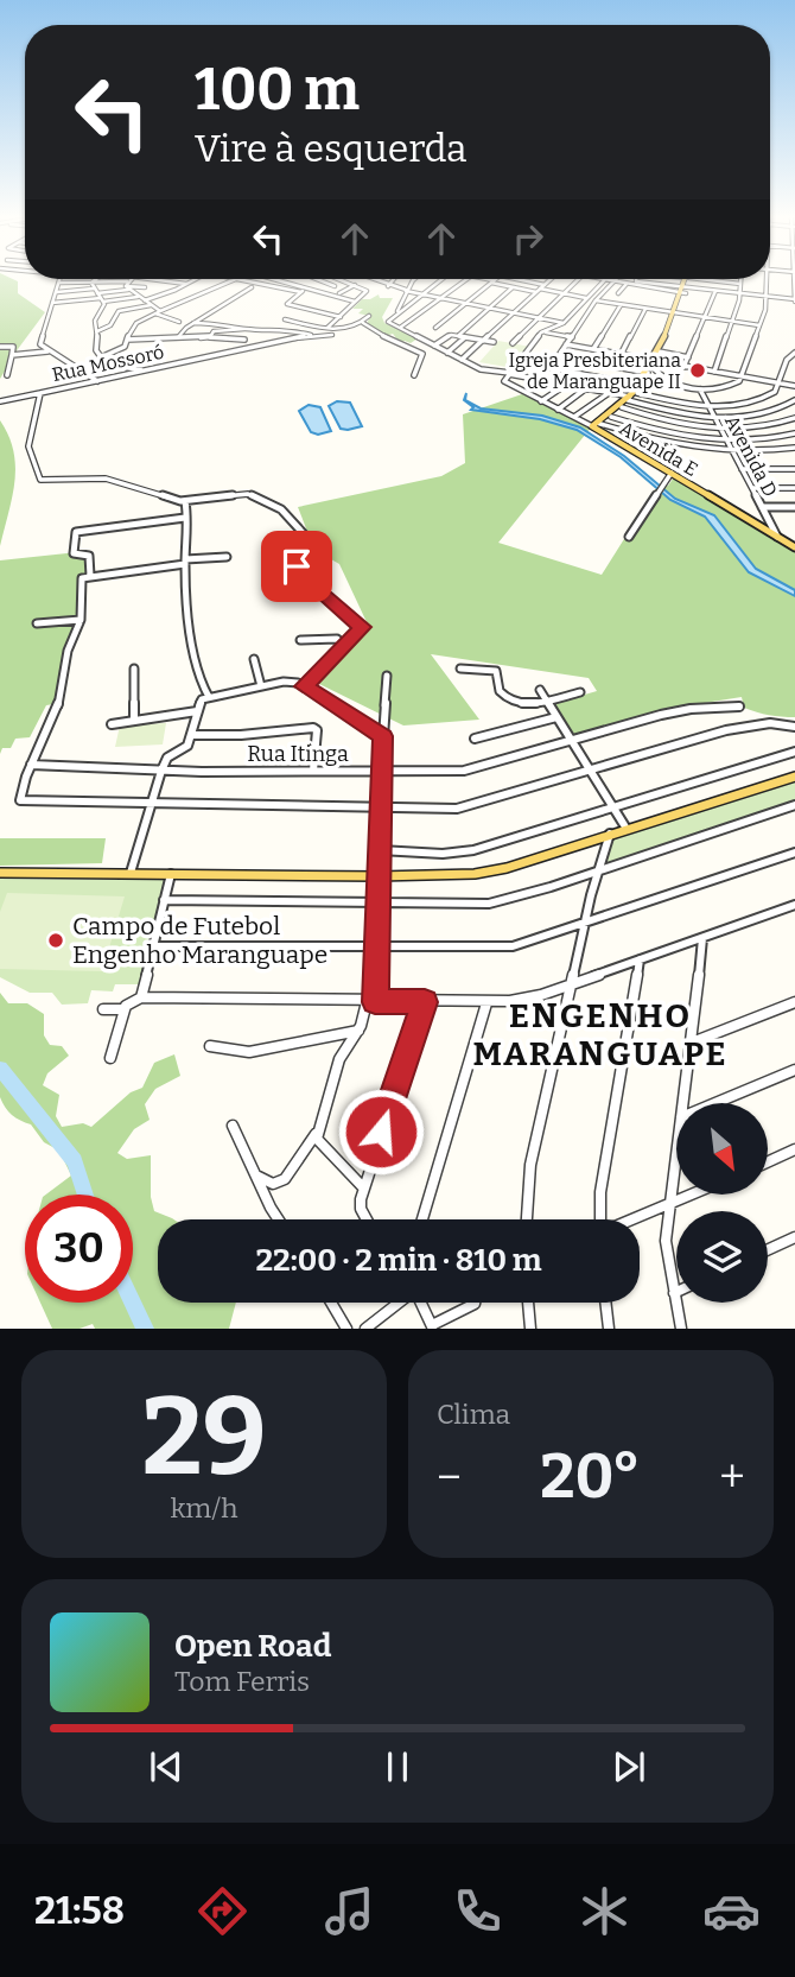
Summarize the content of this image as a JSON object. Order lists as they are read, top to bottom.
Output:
{
  "streets": {
    "main road": ["Avenida E"],
    "street": ["Rua Mossoró", "Avenida D", "Rua Itinga"]
  },
  "crossings": [
    ["Avenida E", "Avenida D"]
  ],
  "districts": ["ENGENHO MARANGUAPE"],
  "places": ["Igreja Presbiteriana de Maranguape II", "Campo de Futebol Engenho Maranguape"],
  "north": "bottom right",
  "page": {
    "turn": ["100 m", "Vire à esquerda"],
    "limit": "30",
    "trip": "22:00 · 2 min · 810 m",
    "tile": [
      ["29", "km/h"],
      "Clima"
    ],
    "heat": ["−", "20°", "+"],
    "song": ["Open Road", "Tom Ferris"],
    "tabs": "21:58"
  }
}
